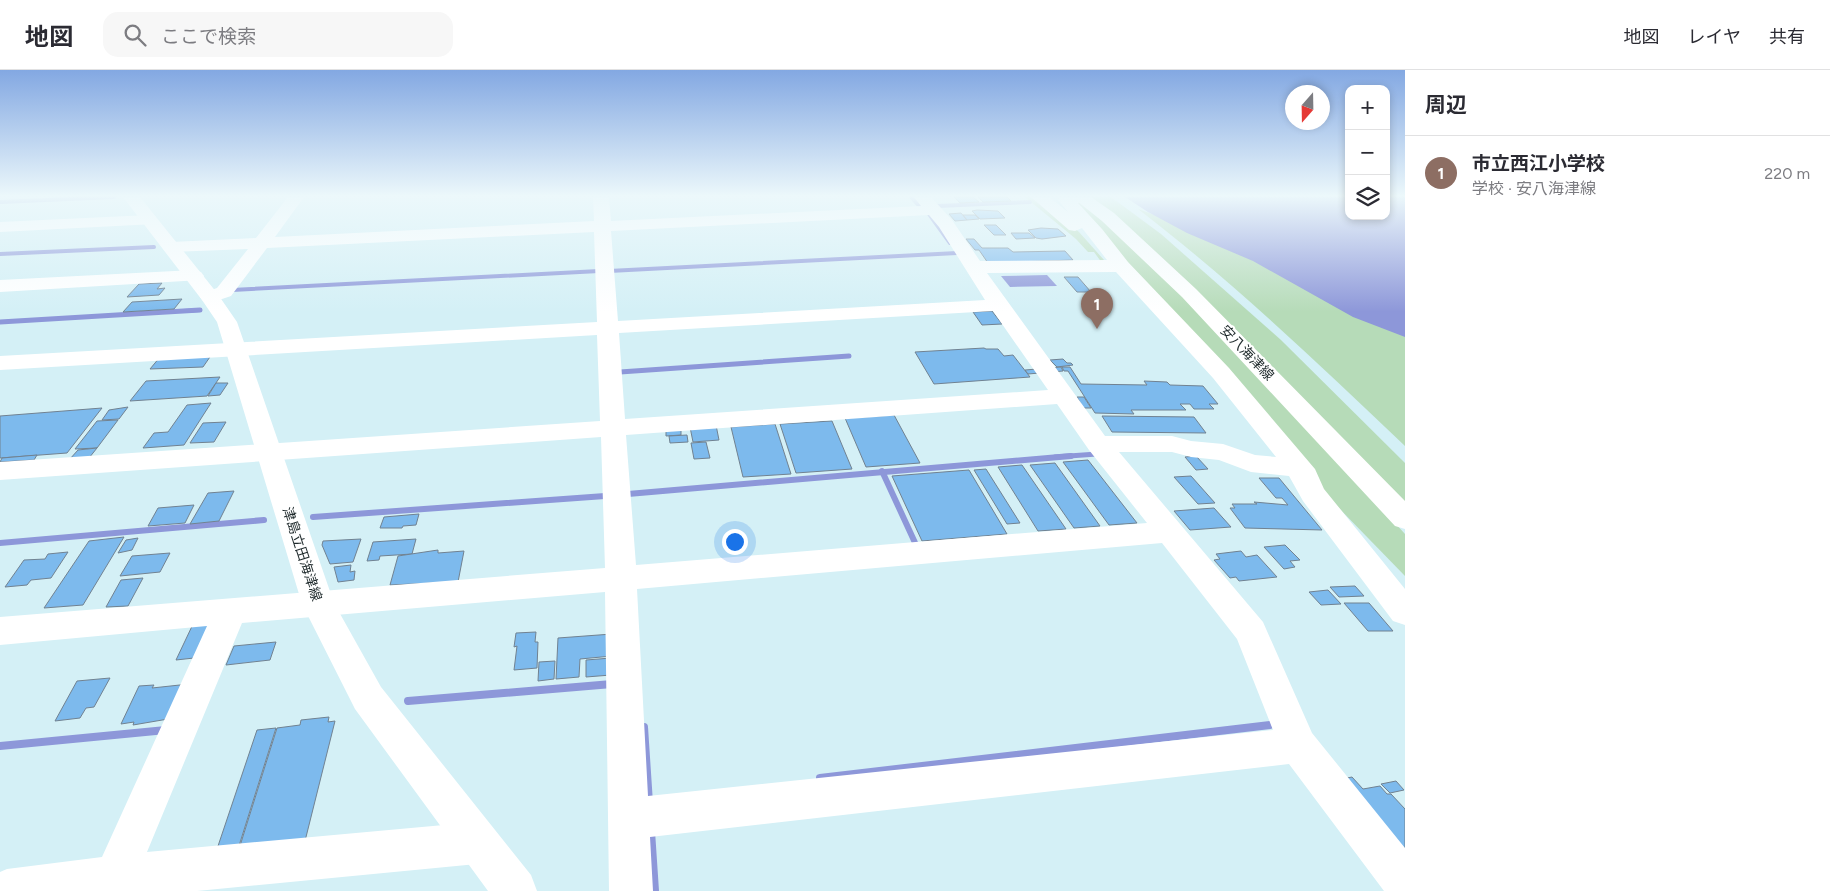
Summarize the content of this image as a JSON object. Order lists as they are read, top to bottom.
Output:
{
  "streets": {
    "street": ["安八海津線", "津島立田海津線"]
  },
  "north": "bottom",
  "page": {
    "header": "地図",
    "search": "ここで検索",
    "nav": ["地図", "レイヤ", "共有"],
    "heading": "周辺",
    "map_buttons": ["+", "−"],
    "list": [
      {
        "mark": "1",
        "name": "市立西江小学校",
        "note": "学校 · 安八海津線",
        "value": "220 m"
      }
    ],
    "pins": "1"
  }
}
